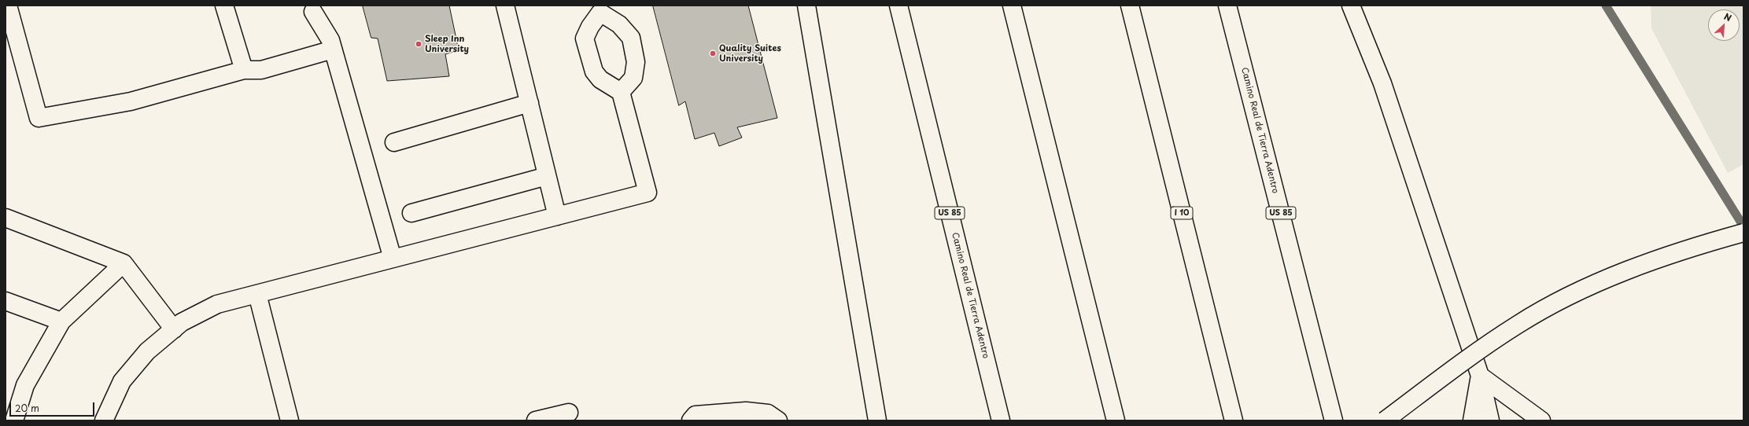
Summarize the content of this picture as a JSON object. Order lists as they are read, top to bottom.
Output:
{
  "streets": {
    "main road": ["Camino Real de Tierra Adentro", "US 85", "I 10"]
  },
  "places": ["Sleep Inn University", "Quality Suites University"],
  "scale_bar": "20 m",
  "north": "top right"
}
